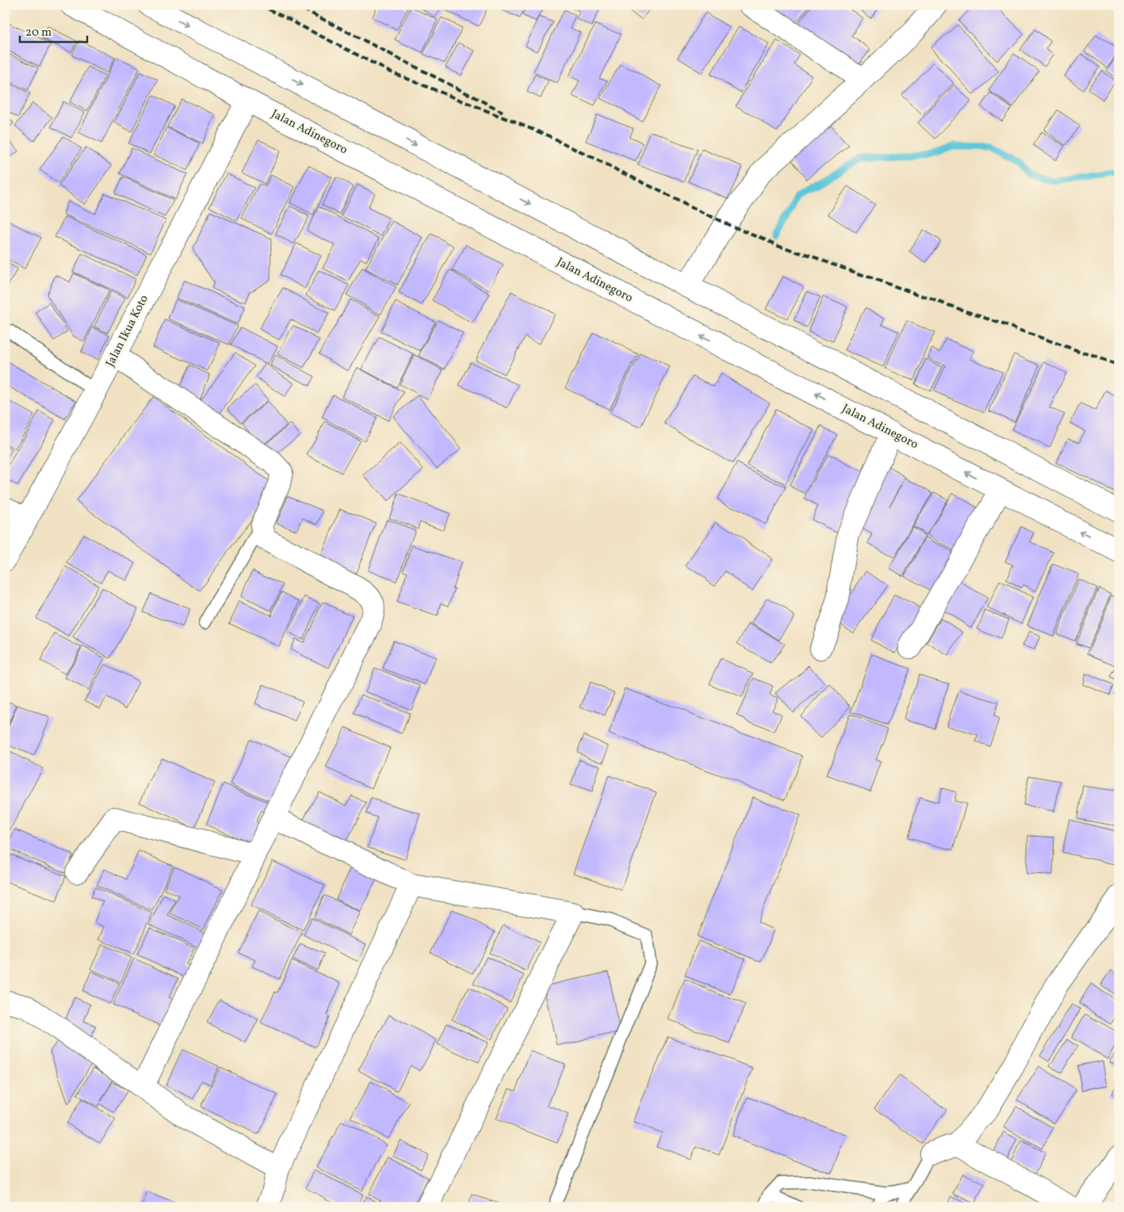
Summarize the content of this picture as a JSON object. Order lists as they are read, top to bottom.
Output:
{
  "streets": {
    "main road": ["Jalan Adinegoro", "Jalan Ikua Koto"]
  },
  "crossings": [
    ["Jalan Adinegoro", "Jalan Ikua Koto"]
  ],
  "scale_bar": "20 m"
}
